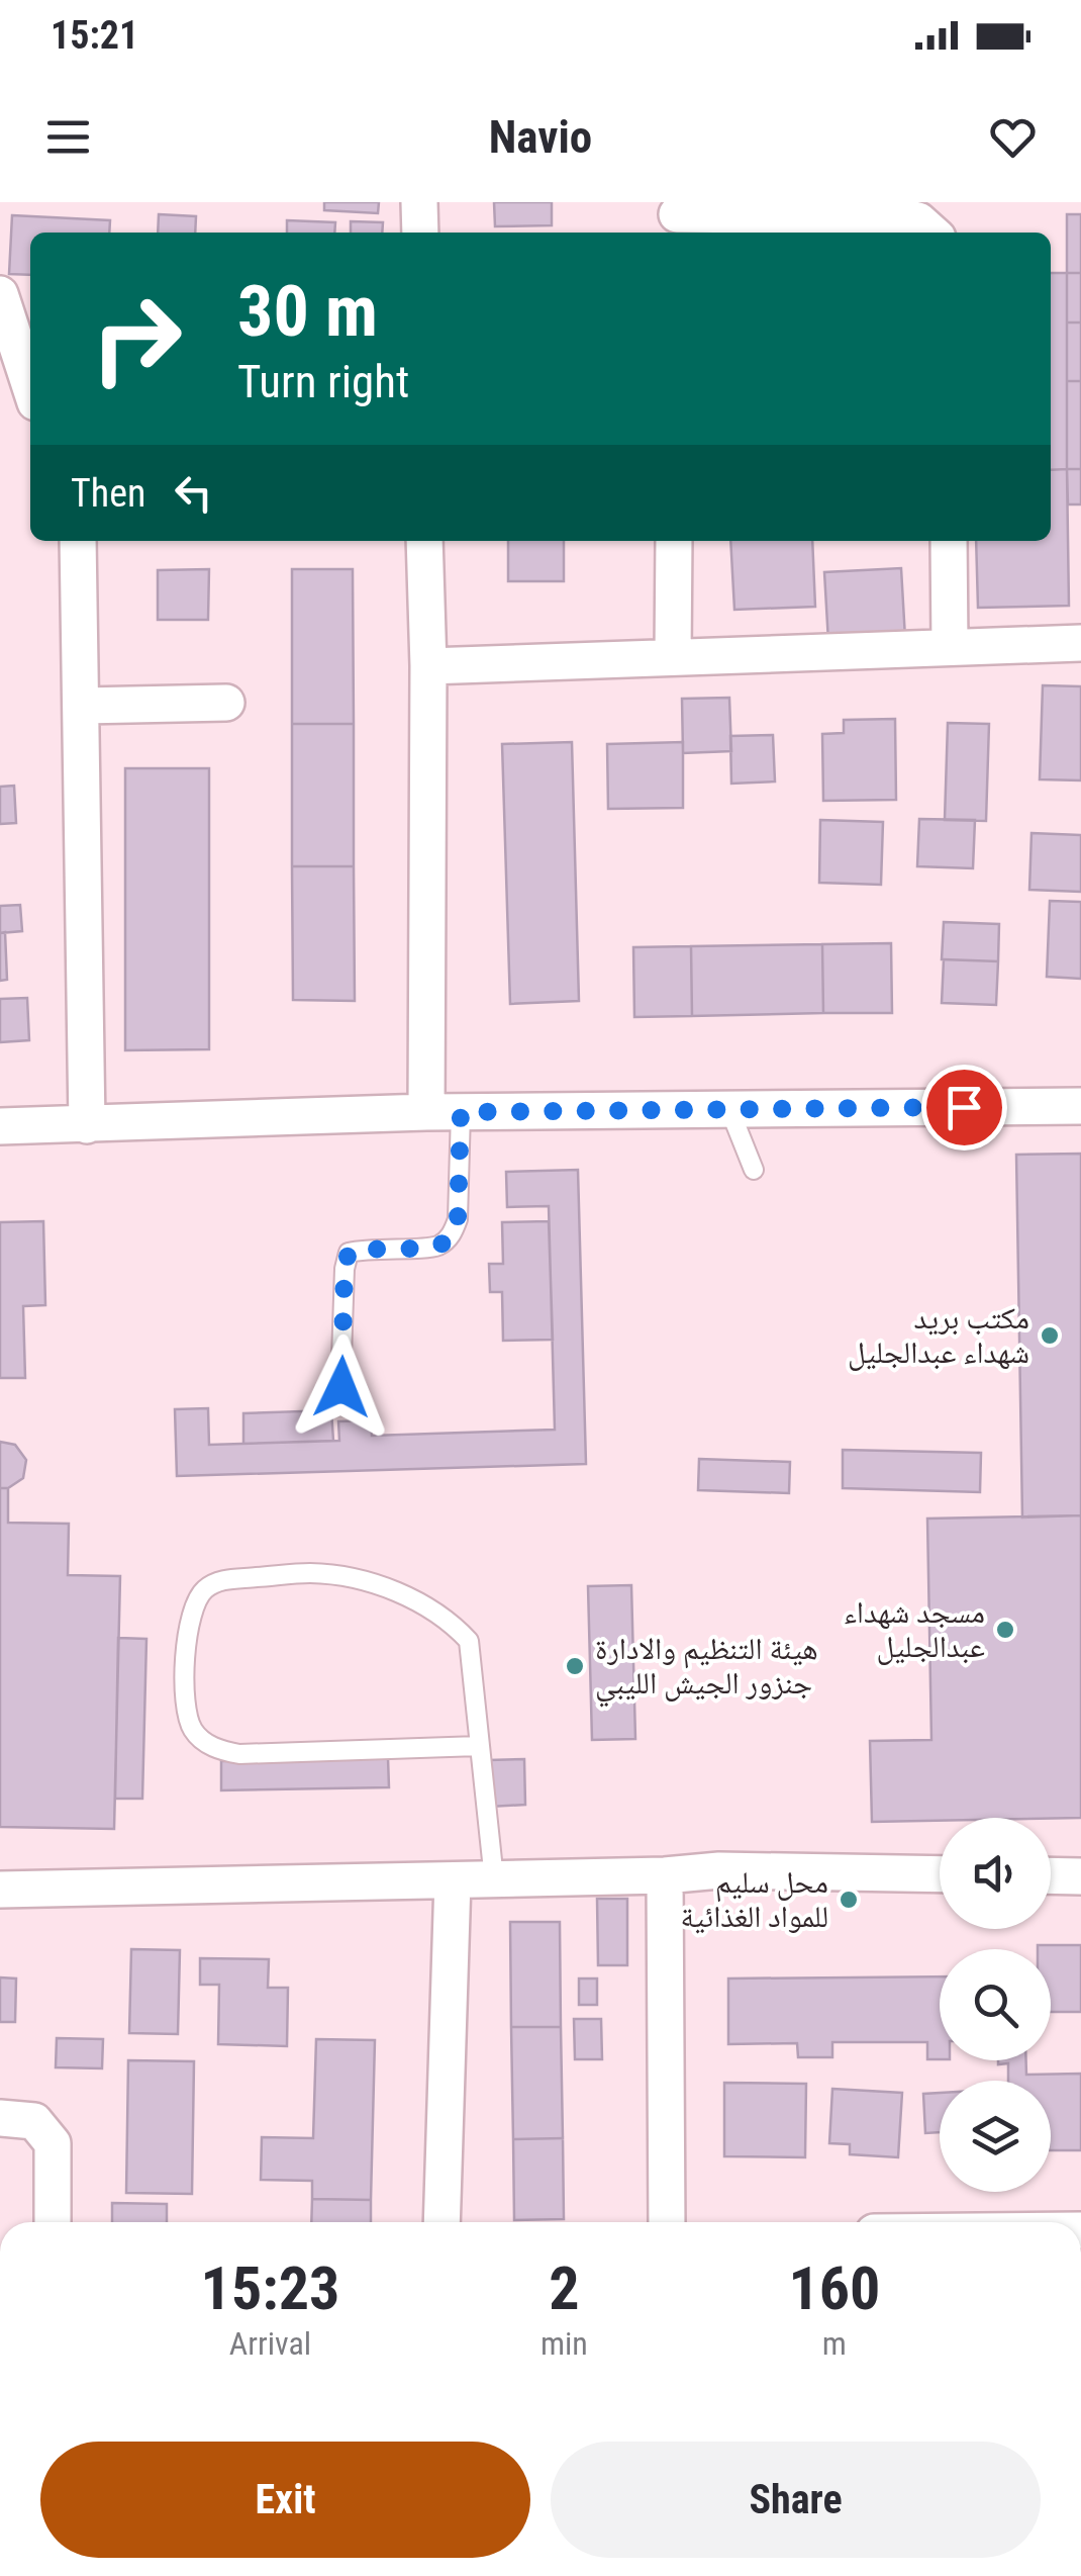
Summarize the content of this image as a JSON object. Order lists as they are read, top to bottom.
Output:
{
  "places": [
    "مكتب بريد شهداء عبدالجليل",
    "مسجد شهداء عبدالجليل",
    "هيئة التنظيم والادارة جنزور الجيش الليبي",
    "محل سليم للمواد الغذائية"
  ],
  "page": {
    "status": "15:21",
    "header": "Navio",
    "turn": ["30 m", "Turn right"],
    "then": "Then",
    "eta": [
      "15:23",
      "Arrival",
      "2",
      "min",
      "160",
      "m"
    ],
    "buttons": ["Exit", "Share"]
  }
}
